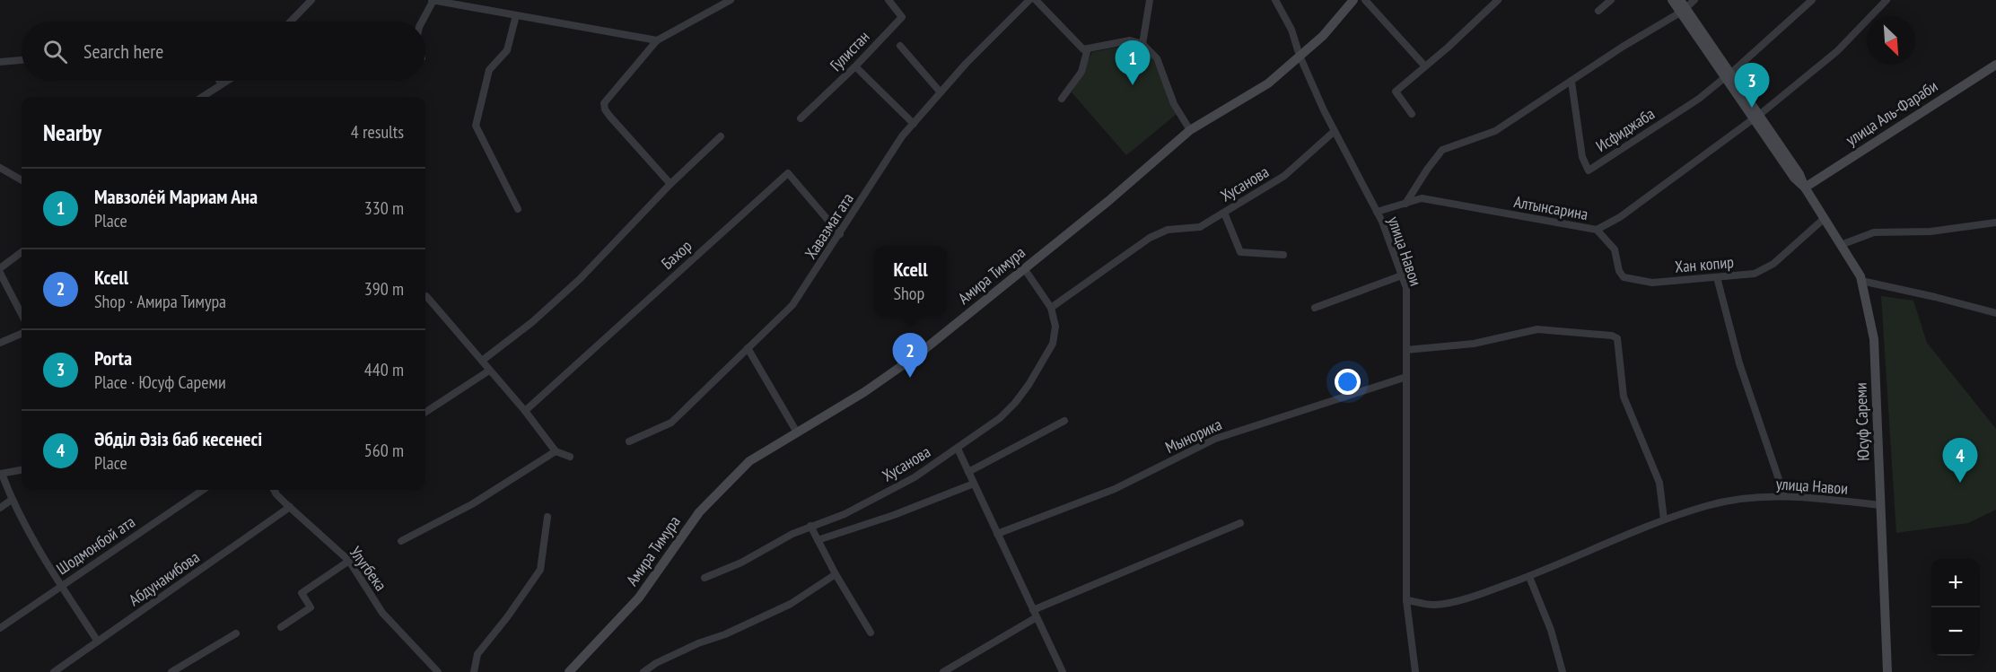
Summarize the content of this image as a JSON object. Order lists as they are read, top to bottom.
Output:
{
  "streets": {
    "street": [
      "Гулистан",
      "улица Аль-Фараби",
      "Исфиджаба",
      "Хусанова",
      "Алтынсарина",
      "Хавазмат ата",
      "улица Навои",
      "Бахор",
      "Хан копир",
      "Амира Тимура",
      "Юсуф Сареми",
      "Мынорика",
      "Шодмонбой ата",
      "Улугбека",
      "Абдунакибова"
    ]
  },
  "crossings": [
    ["улица Аль-Фараби", "Юсуф Сареми"],
    ["Исфиджаба", "Юсуф Сареми"],
    ["Хусанова", "улица Навои"],
    ["Хусанова", "Амира Тимура"],
    ["Алтынсарина", "улица Навои"],
    ["Алтынсарина", "Хан копир"],
    ["Алтынсарина", "Юсуф Сареми"],
    ["Хавазмат ата", "Бахор"],
    ["улица Навои", "Амира Тимура"],
    ["улица Навои", "Юсуф Сареми"],
    ["улица Навои", "Мынорика"],
    ["Хан копир", "Юсуф Сареми"],
    ["Улугбека", "Абдунакибова"]
  ],
  "north": "bottom right",
  "page": {
    "search": "Search here",
    "pins": [
      "1",
      "3",
      "2",
      "4"
    ],
    "heading": ["Nearby", "4 results"],
    "list": [
      {
        "mark": "1",
        "name": "Мавзоле́й Мариам Ана",
        "note": "Place",
        "value": "330 m"
      },
      {
        "mark": "2",
        "name": "Kcell",
        "note": "Shop · Амира Тимура",
        "value": "390 m"
      },
      {
        "mark": "3",
        "name": "Porta",
        "note": "Place · Юсуф Сареми",
        "value": "440 m"
      },
      {
        "mark": "4",
        "name": "Әбділ Әзіз баб кесенесі",
        "note": "Place",
        "value": "560 m"
      }
    ],
    "popup": ["Kcell", "Shop"],
    "map_buttons": ["+", "−"]
  }
}
